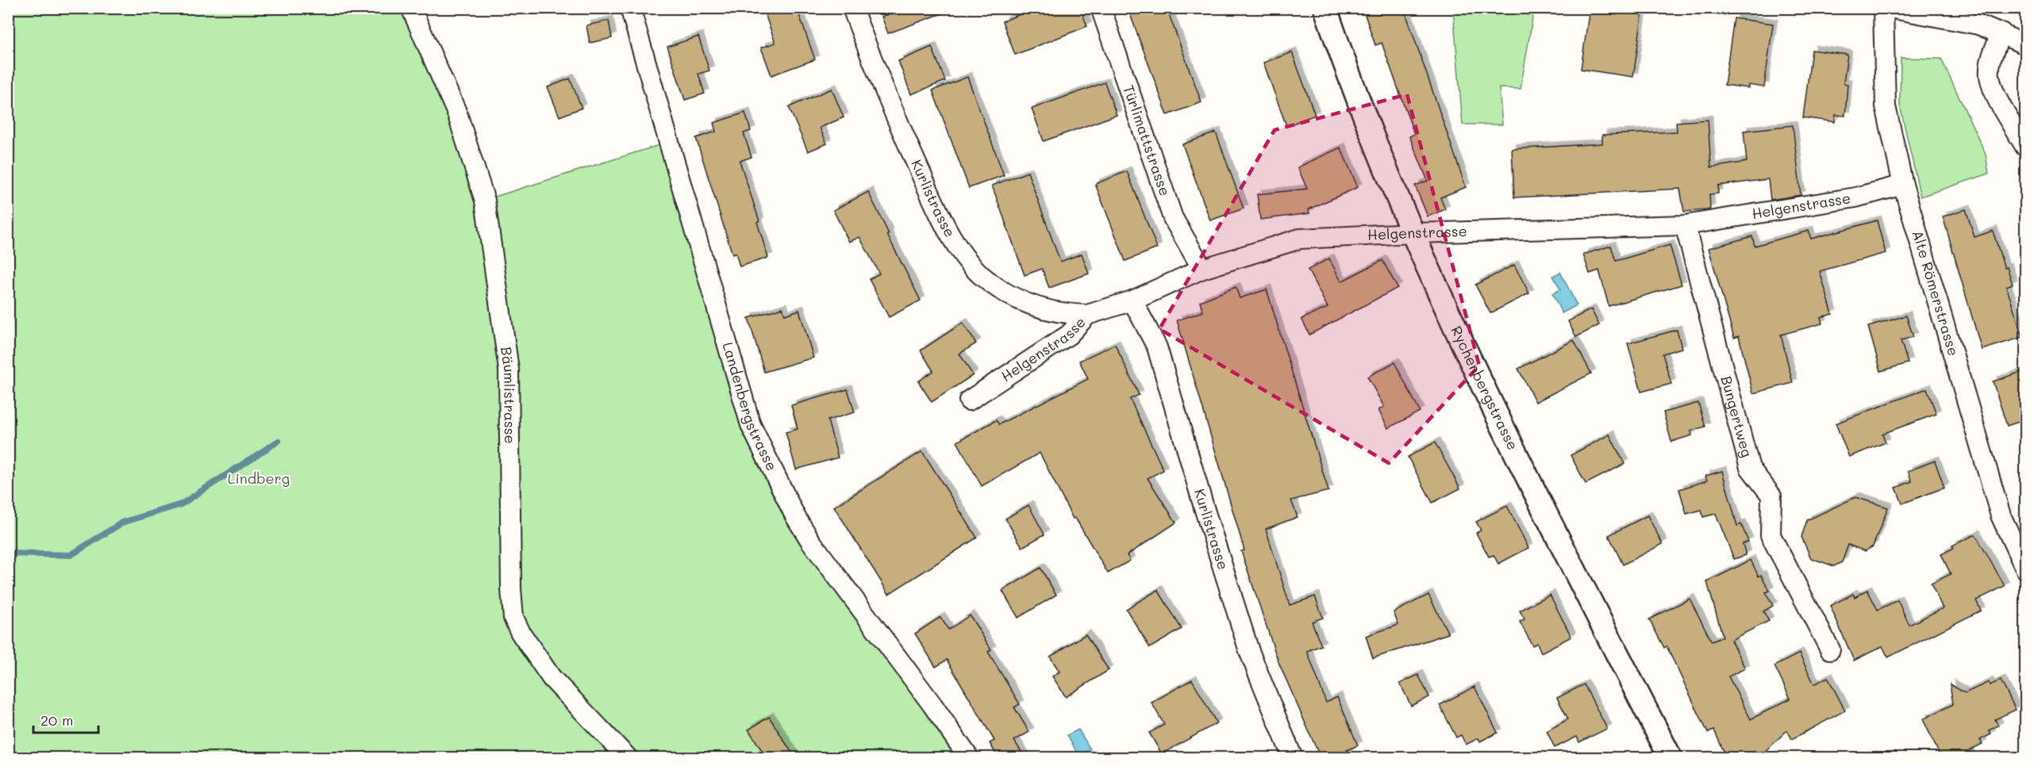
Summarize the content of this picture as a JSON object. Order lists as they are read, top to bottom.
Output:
{
  "streets": {
    "street": [
      "Türlimattstrasse",
      "Kurlistrasse",
      "Helgenstrasse",
      "Alte Römerstrasse",
      "Rychenbergstrasse",
      "Bäumlistrasse",
      "Landenbergstrasse",
      "Bungertweg"
    ]
  },
  "crossings": [
    ["Türlimattstrasse", "Helgenstrasse"],
    ["Kurlistrasse", "Helgenstrasse"],
    ["Helgenstrasse", "Alte Römerstrasse"],
    ["Helgenstrasse", "Rychenbergstrasse"],
    ["Helgenstrasse", "Bungertweg"]
  ],
  "parks": ["Lindberg"],
  "scale_bar": "20 m"
}
